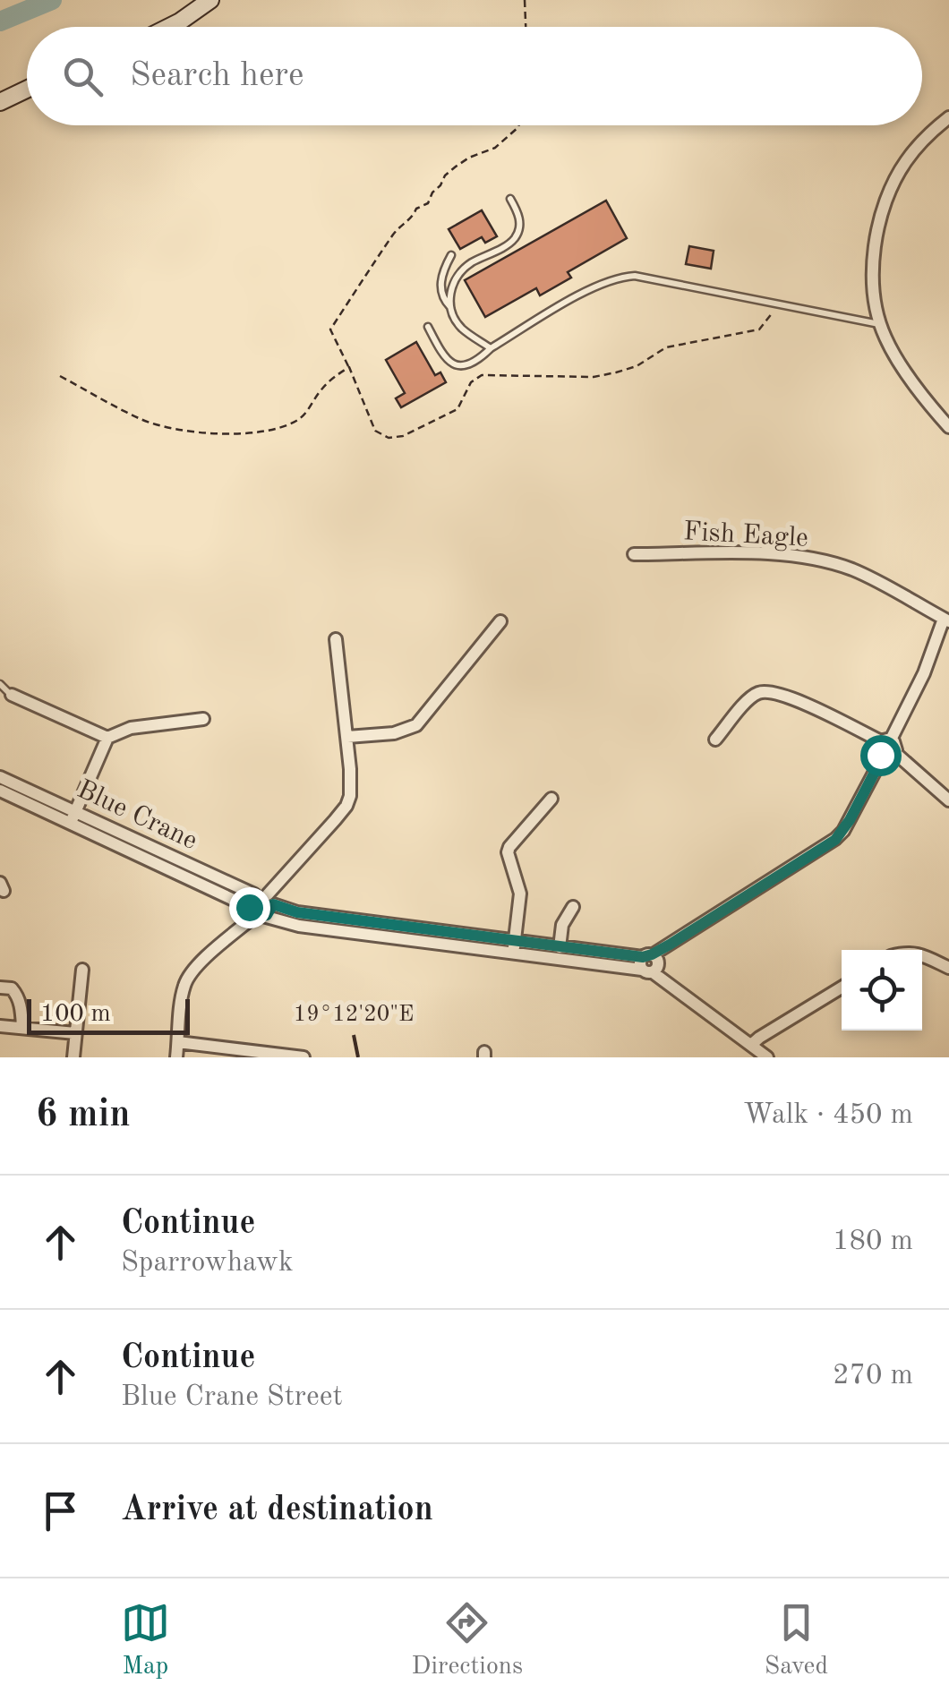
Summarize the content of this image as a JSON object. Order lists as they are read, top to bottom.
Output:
{
  "streets": {
    "street": ["Fish Eagle", "Blue Crane"]
  },
  "scale_bar": "100 m",
  "page": {
    "search": "Search here",
    "scale": "100 m",
    "heading": ["6 min", "Walk · 450 m"],
    "list": [
      ["Continue", "Sparrowhawk", "180 m"],
      ["Continue", "Blue Crane Street", "270 m"],
      "Arrive at destination"
    ],
    "nav": ["Map", "Directions", "Saved"]
  },
  "coordinates": ["19°12'20\"E"]
}
